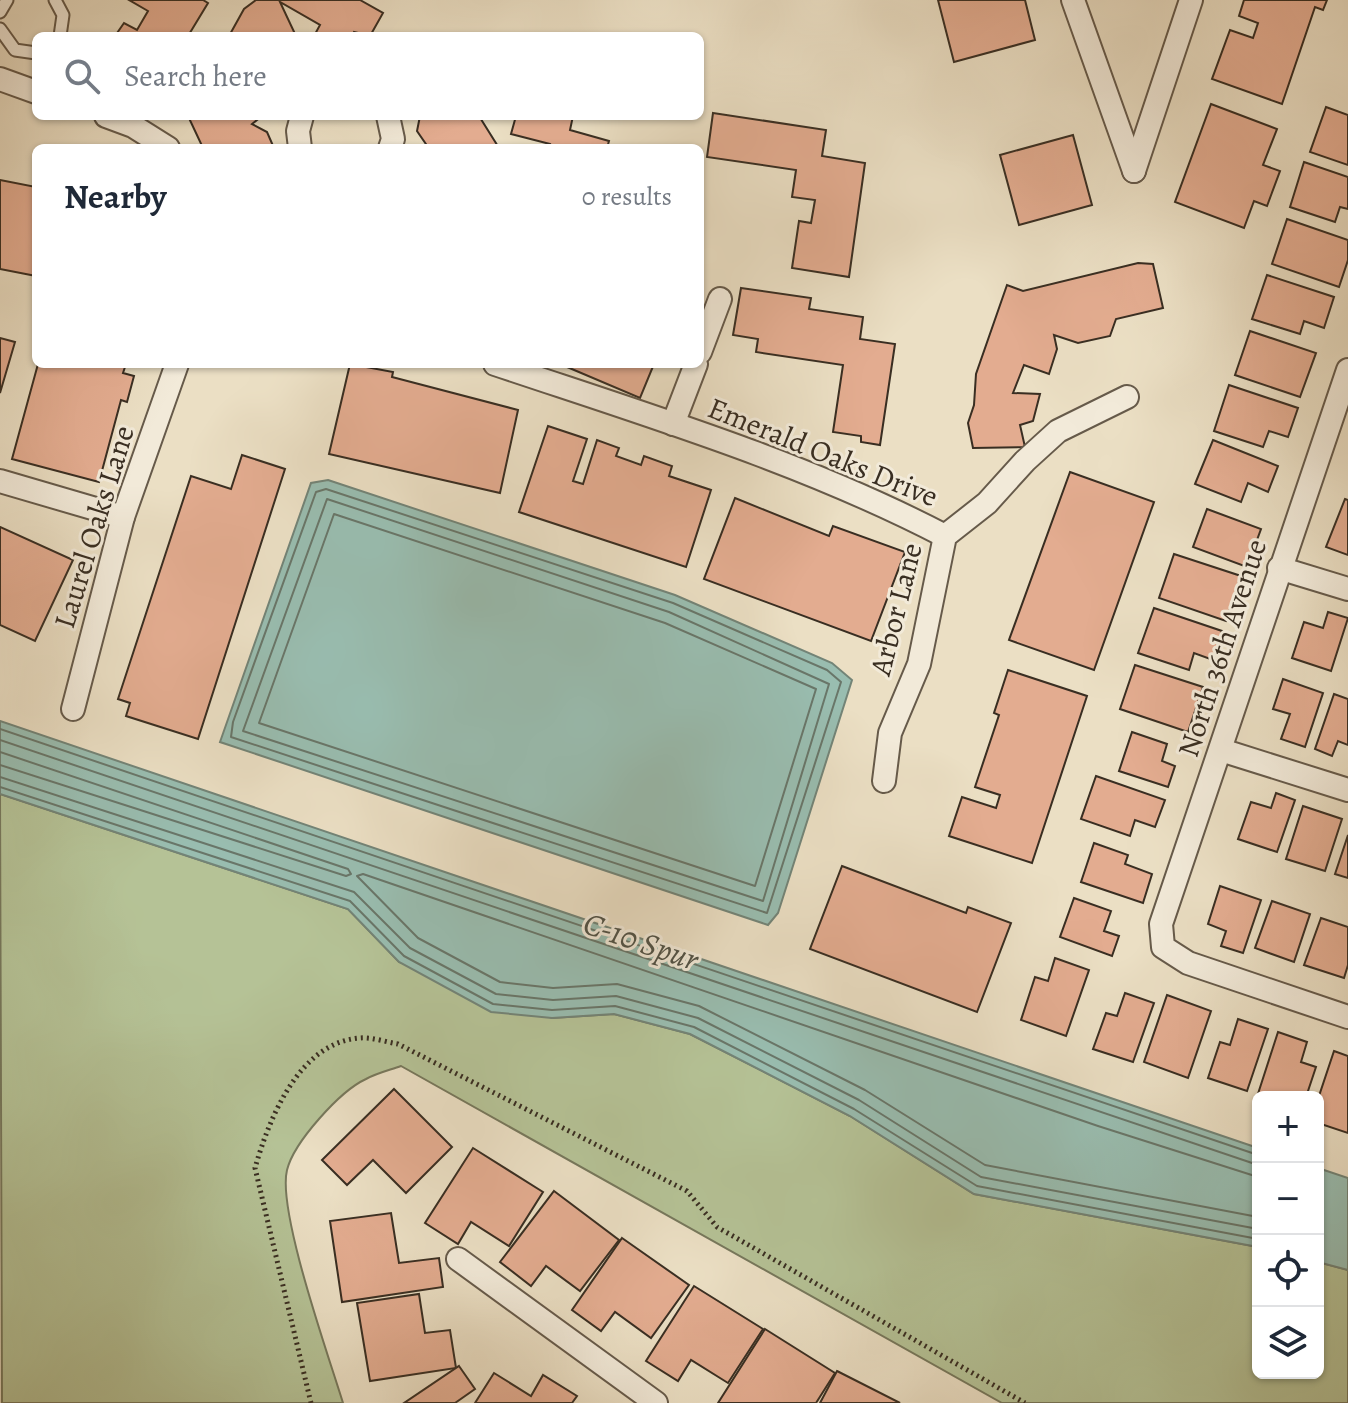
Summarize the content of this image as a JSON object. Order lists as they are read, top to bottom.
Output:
{
  "streets": {
    "street": [
      "Emerald Oaks Drive",
      "Laurel Oaks Lane",
      "Arbor Lane",
      "North 36th Avenue"
    ]
  },
  "crossings": [
    ["Emerald Oaks Drive", "Arbor Lane"]
  ],
  "water": ["C-10 Spur"],
  "page": {
    "search": "Search here",
    "heading": ["Nearby", "0 results"],
    "map_buttons": ["+", "−"]
  }
}
